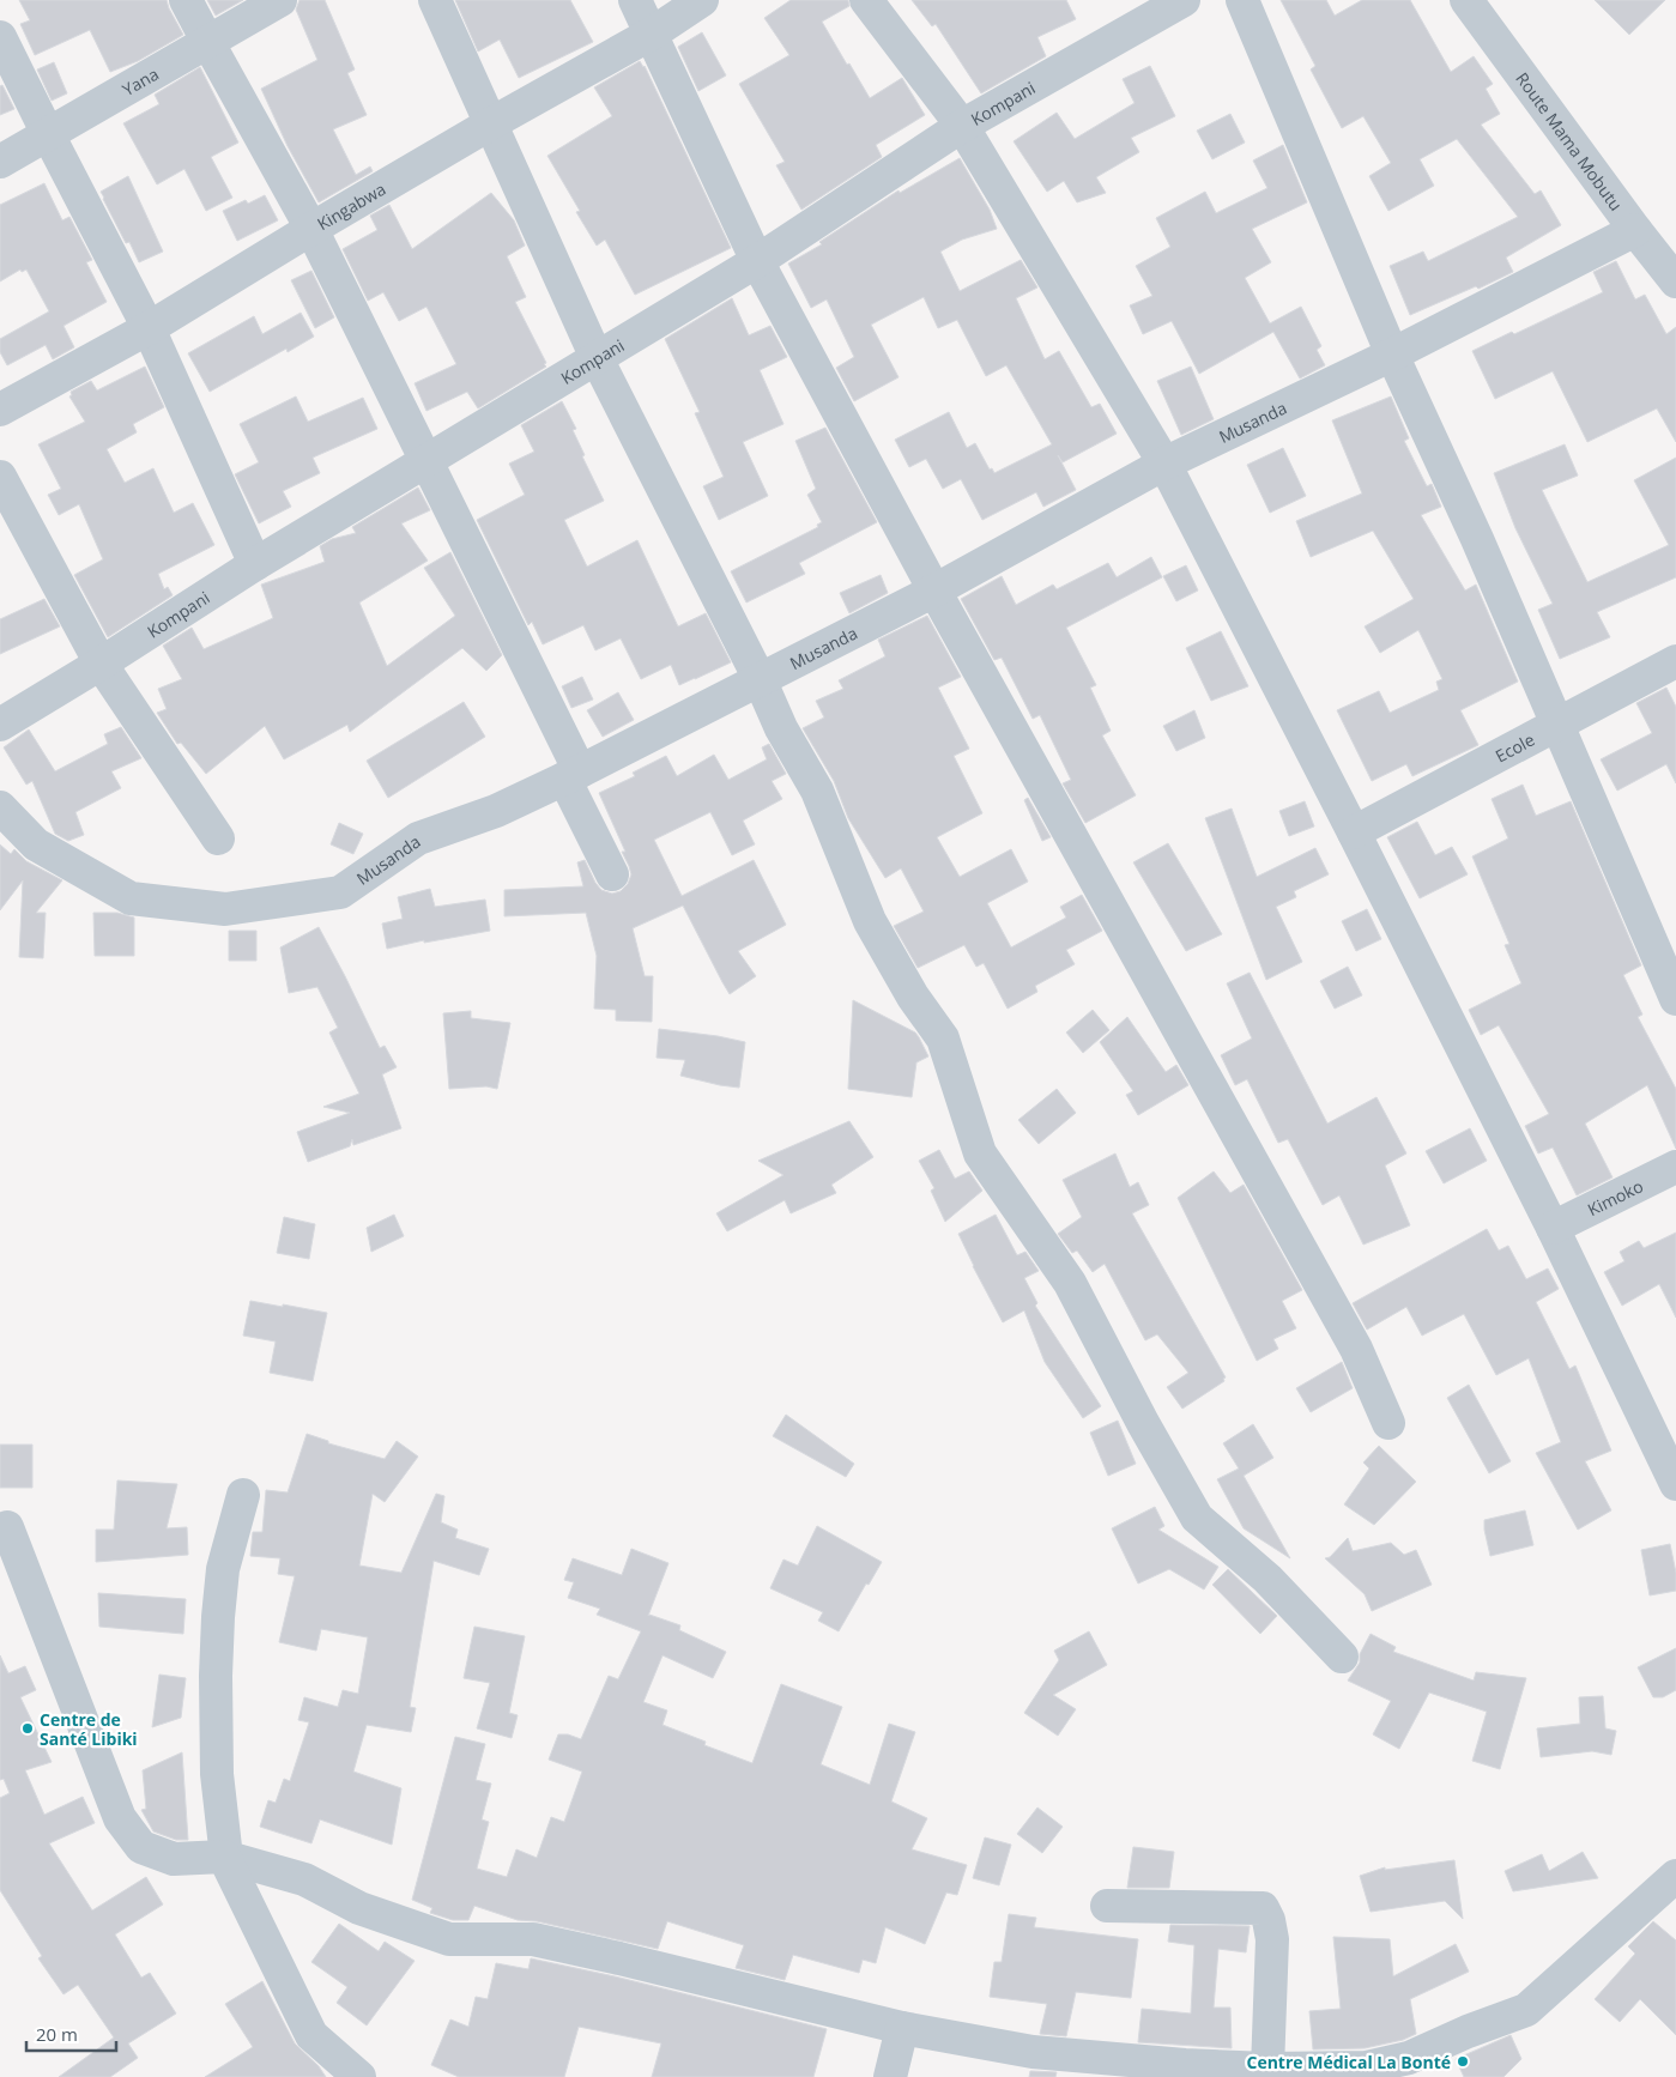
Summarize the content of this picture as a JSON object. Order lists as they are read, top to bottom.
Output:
{
  "streets": {
    "street": [
      "Yana",
      "Kompani",
      "Route Mama Mobutu",
      "Kingabwa",
      "Musanda",
      "Ecole",
      "Kimoko"
    ]
  },
  "crossings": [
    ["Route Mama Mobutu", "Musanda"]
  ],
  "places": ["Centre de Santé Libiki", "Centre Médical La Bonté"],
  "scale_bar": "20 m"
}
